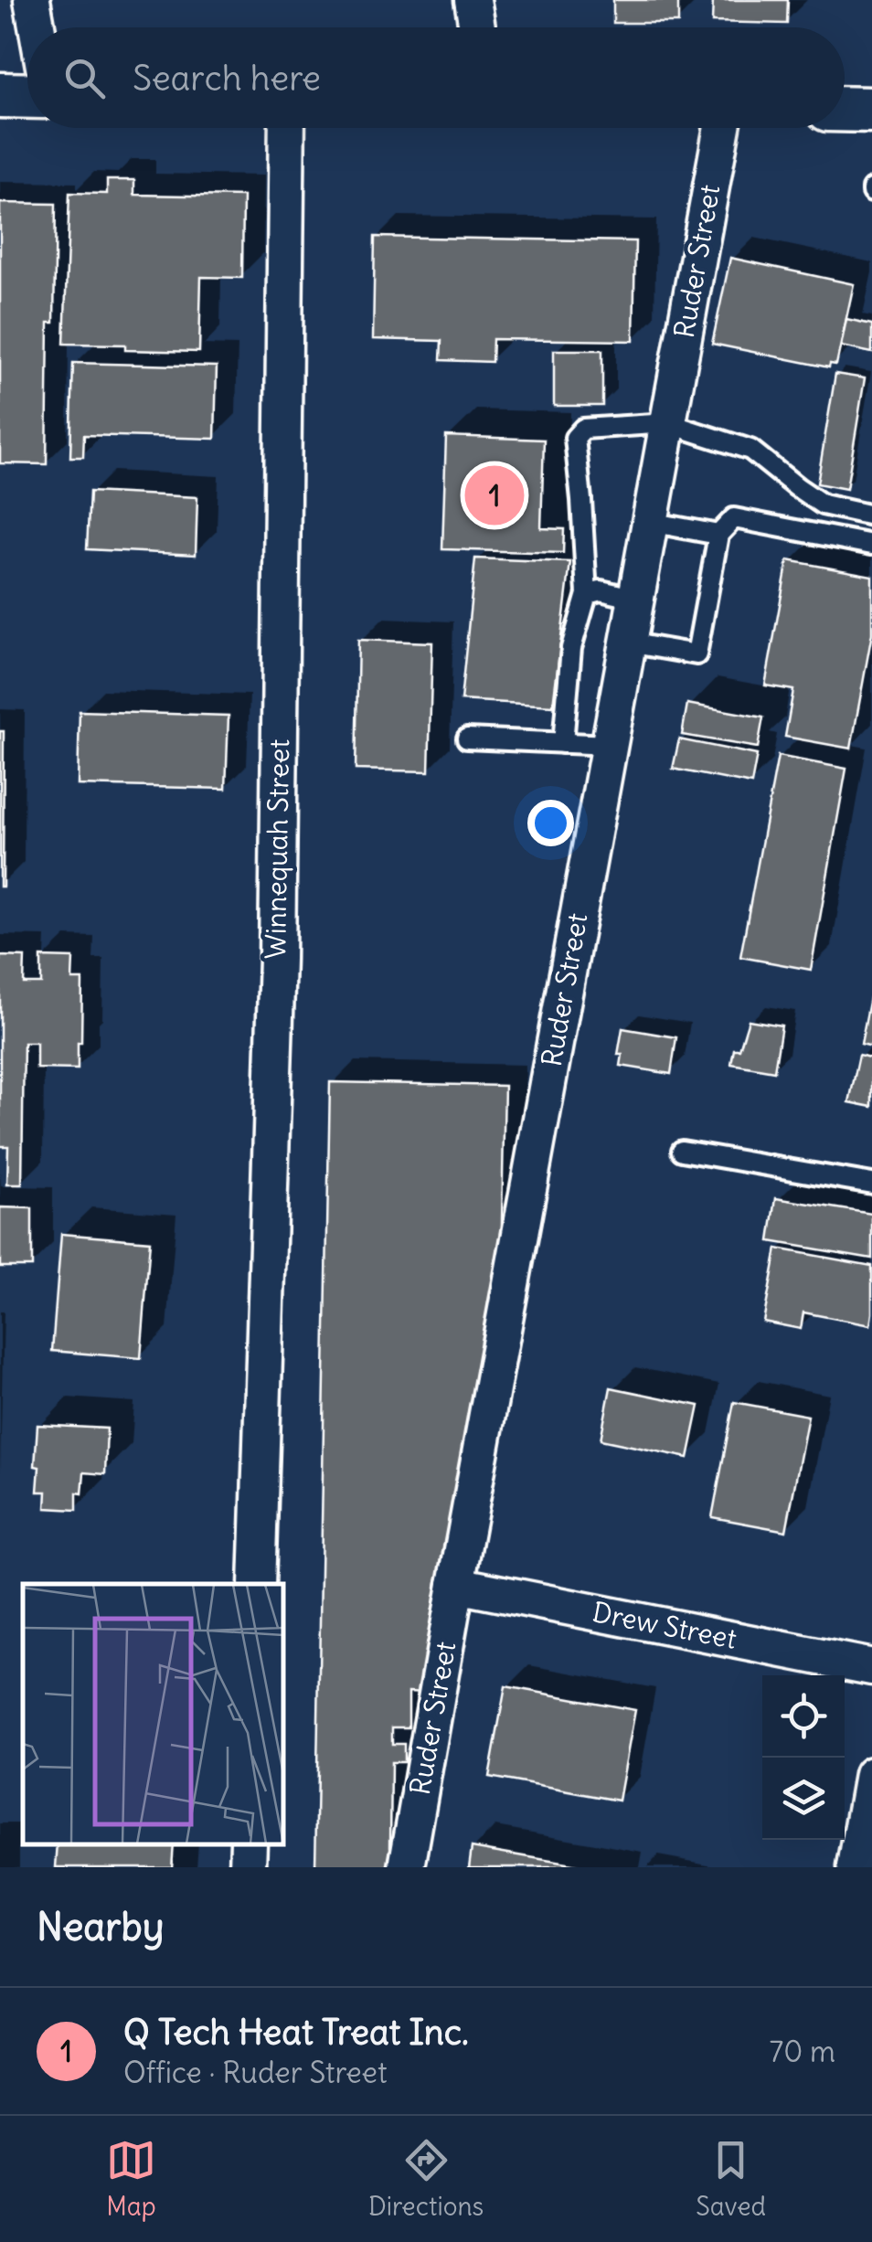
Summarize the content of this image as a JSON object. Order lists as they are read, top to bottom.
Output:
{
  "streets": {
    "street": ["Ruder Street", "Winnequah Street", "Drew Street"]
  },
  "crossings": [
    ["Ruder Street", "Drew Street"]
  ],
  "page": {
    "search": "Search here",
    "pins": "1",
    "heading": "Nearby",
    "list": [
      {
        "mark": "1",
        "name": "Q Tech Heat Treat Inc.",
        "note": "Office · Ruder Street",
        "value": "70 m"
      }
    ],
    "nav": ["Map", "Directions", "Saved"]
  }
}
